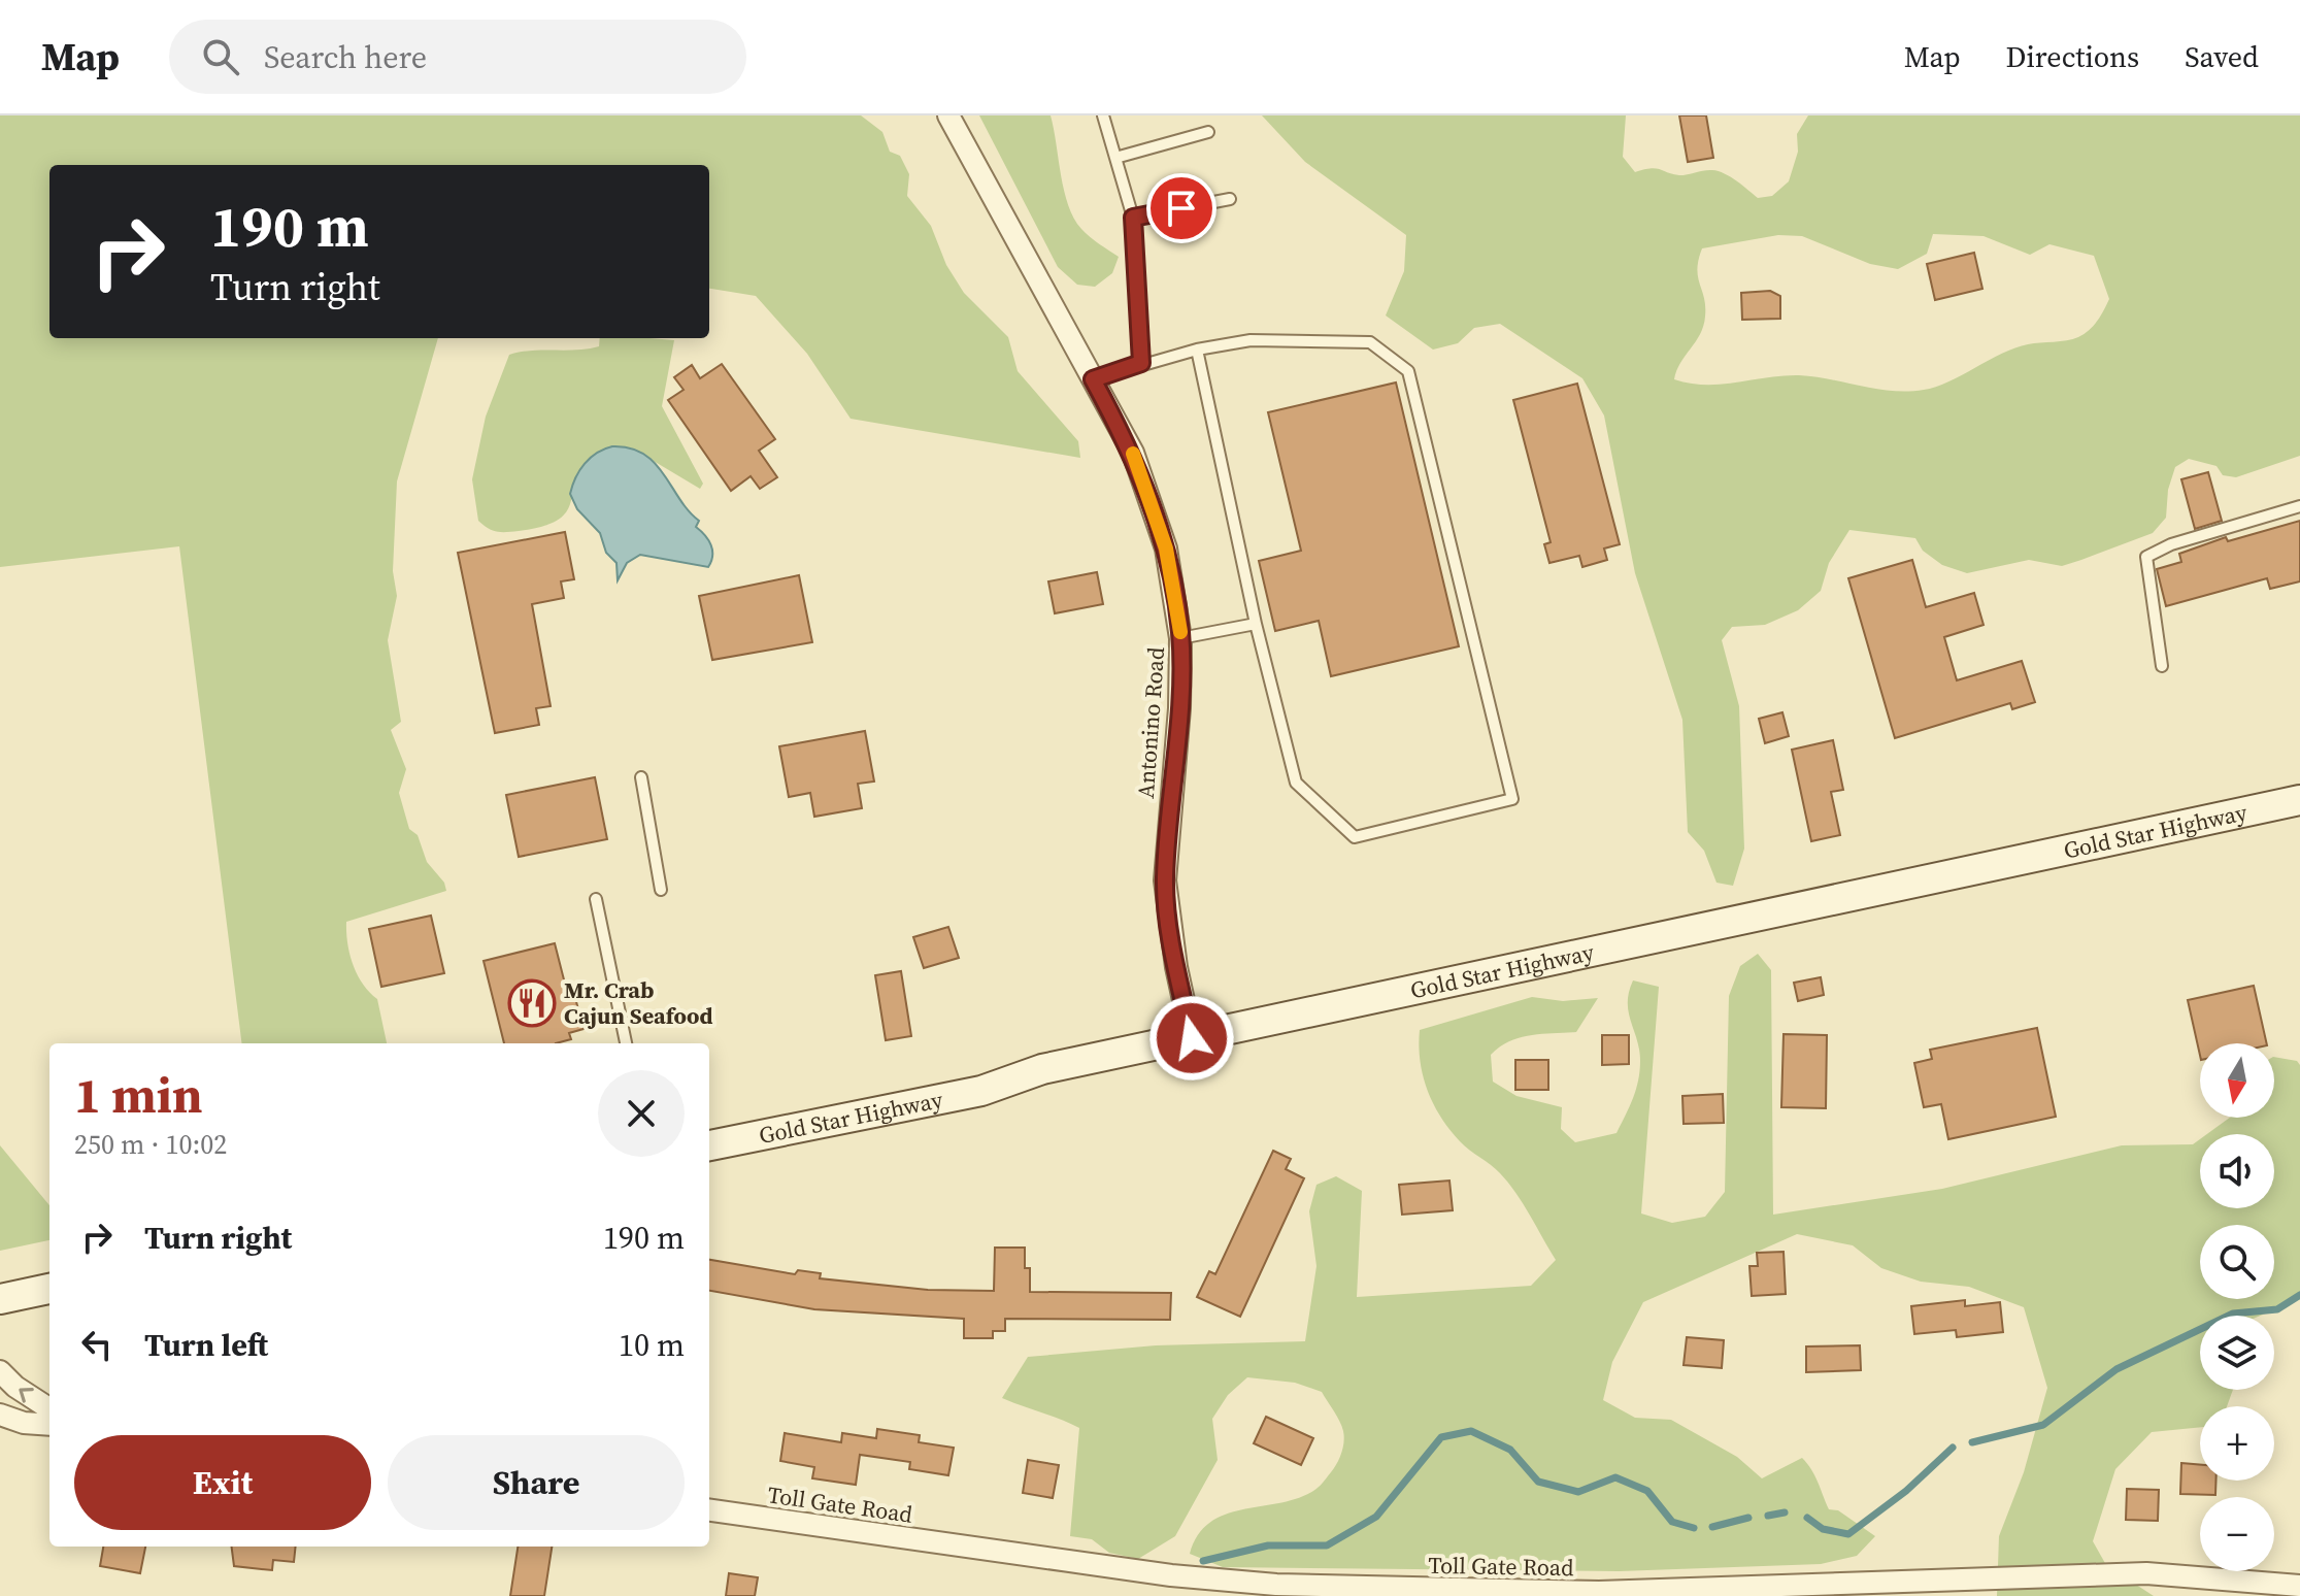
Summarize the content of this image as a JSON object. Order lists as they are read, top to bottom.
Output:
{
  "streets": {
    "main road": ["Gold Star Highway"],
    "street": ["Antonino Road", "Toll Gate Road"]
  },
  "crossings": [
    ["Antonino Road", "Gold Star Highway"]
  ],
  "places": {
    "restaurant": ["Mr. Crab Cajun Seafood"]
  },
  "north": "bottom",
  "page": {
    "header": "Map",
    "search": "Search here",
    "nav": ["Map", "Directions", "Saved"],
    "turn": ["190 m", "Turn right"],
    "map_buttons": ["+", "−"],
    "heading": ["1 min", "250 m · 10:02"],
    "list": [
      {
        "name": "Turn right",
        "value": "190 m"
      },
      {
        "name": "Turn left",
        "value": "10 m"
      }
    ],
    "buttons": ["Exit", "Share"]
  }
}
